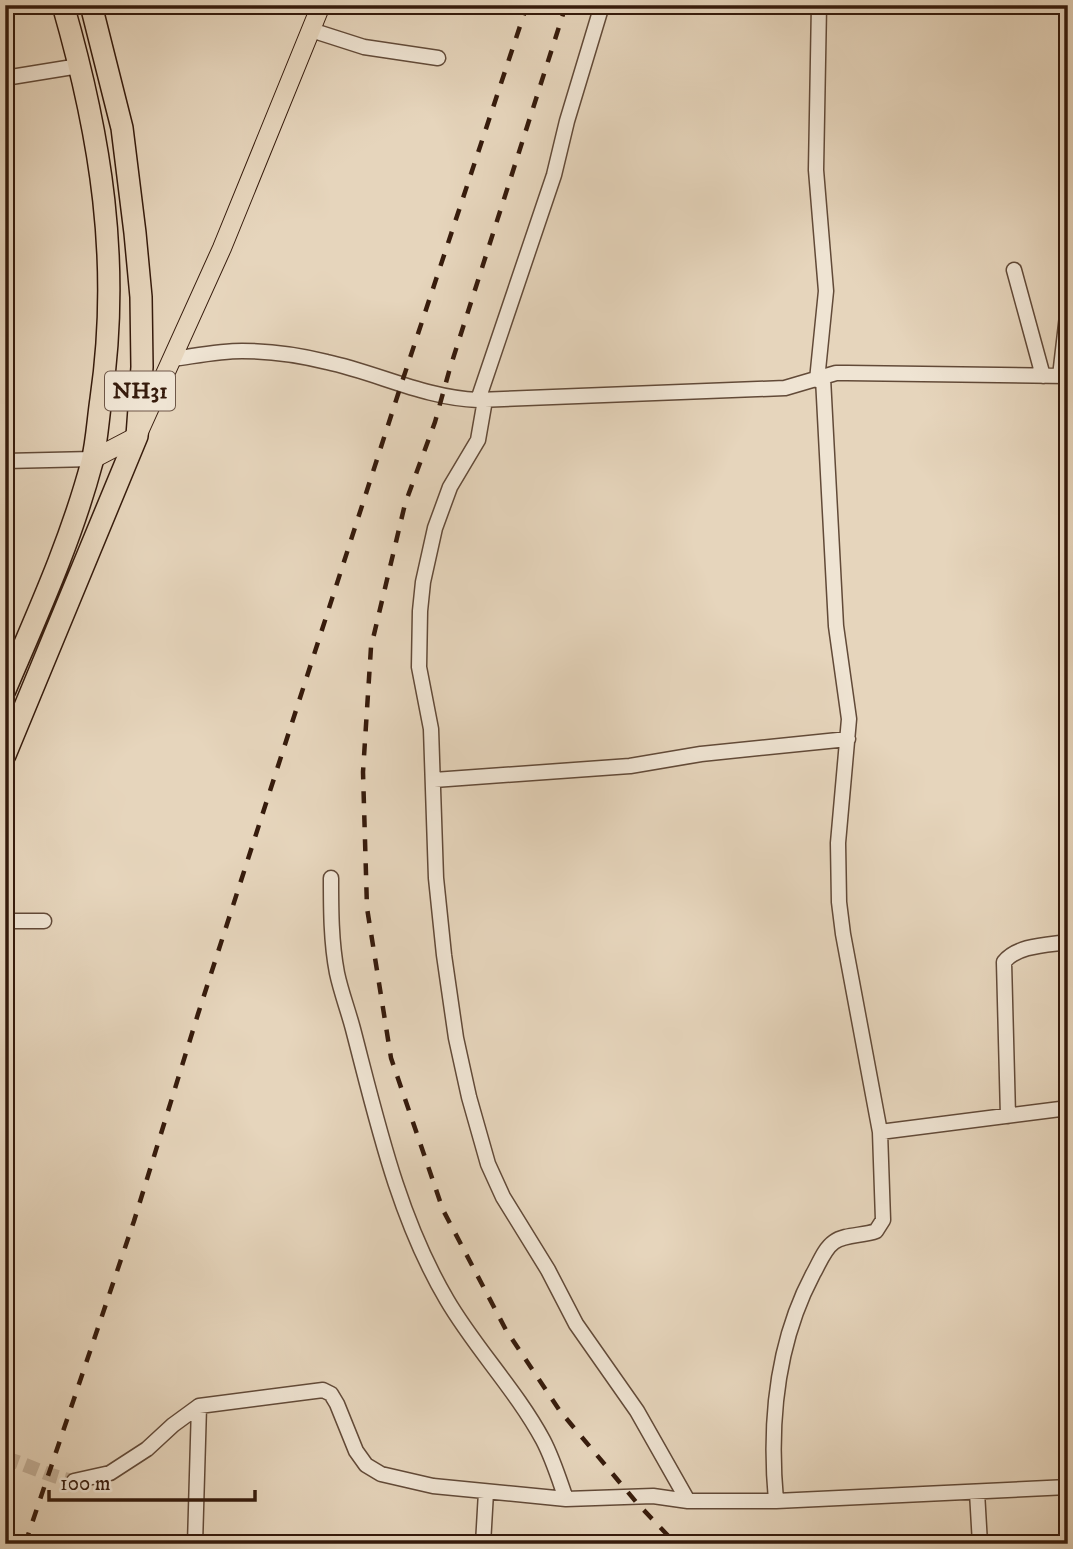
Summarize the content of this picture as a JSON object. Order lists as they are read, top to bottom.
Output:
{
  "streets": {
    "highway": ["NH31"]
  },
  "scale_bar": "100 m"
}
